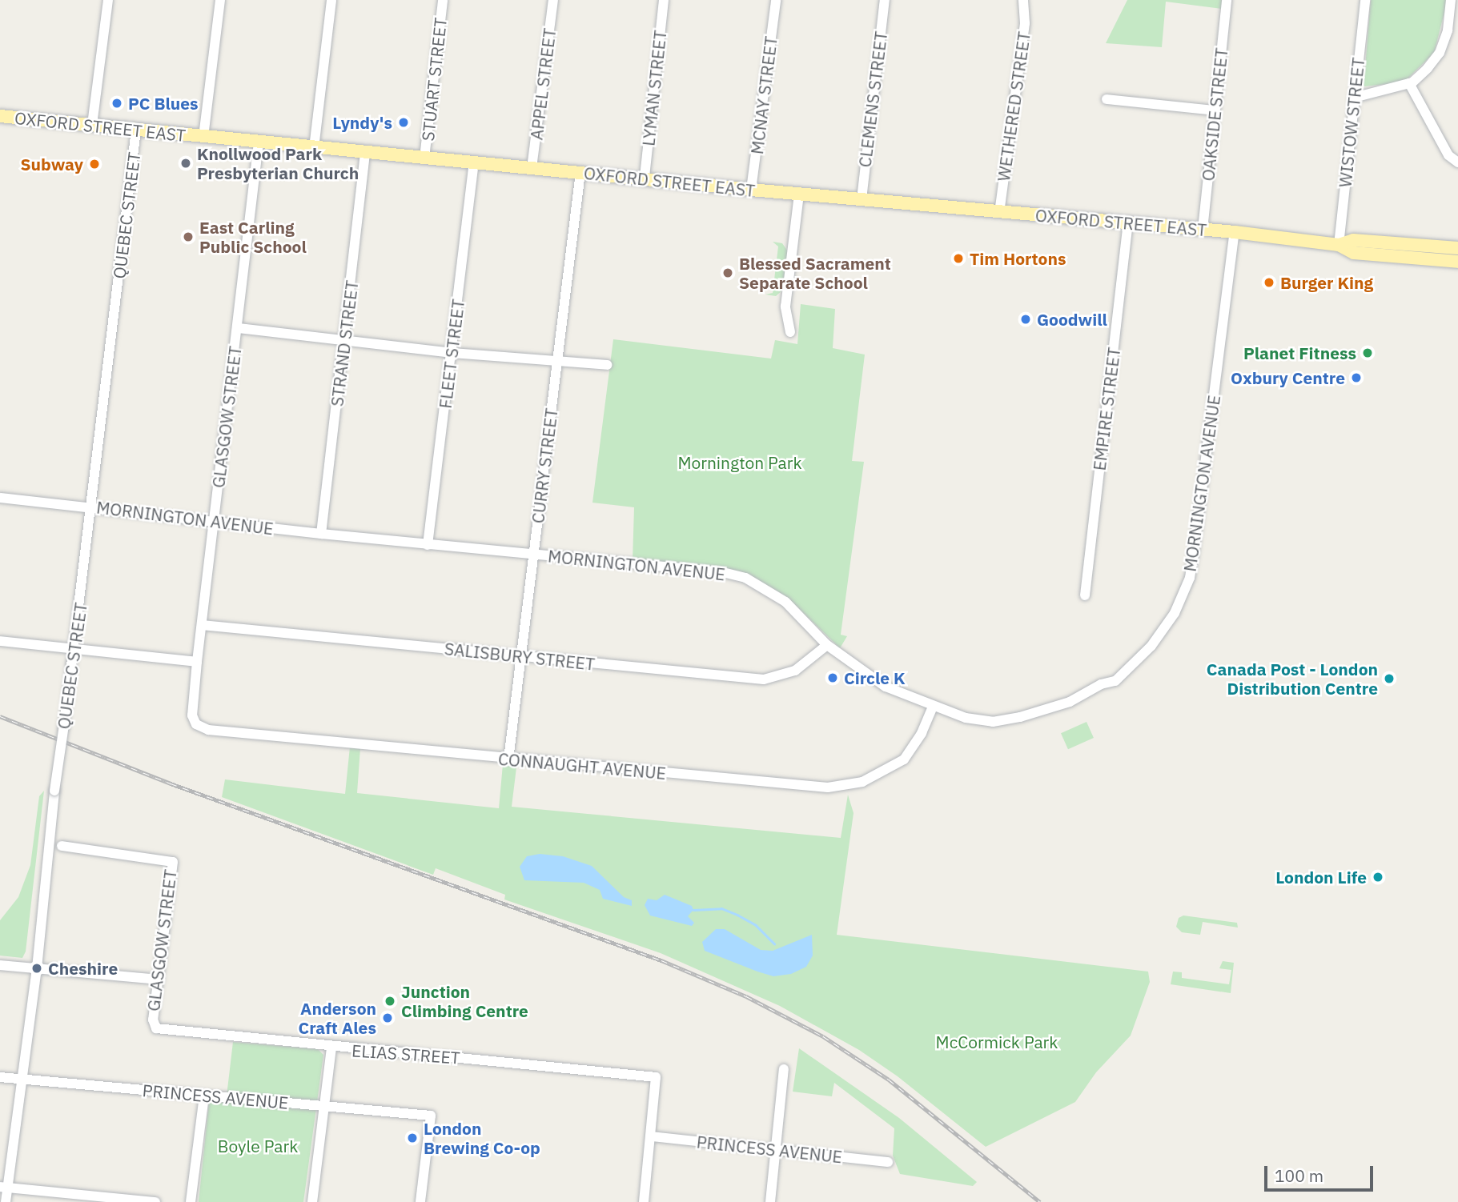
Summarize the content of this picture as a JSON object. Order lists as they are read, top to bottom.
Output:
{
  "streets": {
    "main road": ["OXFORD STREET EAST"],
    "street": [
      "STUART STREET",
      "APPEL STREET",
      "LYMAN STREET",
      "MCNAY STREET",
      "CLEMENS STREET",
      "WETHERED STREET",
      "OAKSIDE STREET",
      "WISTOW STREET",
      "QUEBEC STREET",
      "STRAND STREET",
      "FLEET STREET",
      "EMPIRE STREET",
      "GLASGOW STREET",
      "CURRY STREET",
      "MORNINGTON AVENUE",
      "SALISBURY STREET",
      "CONNAUGHT AVENUE",
      "ELIAS STREET",
      "PRINCESS AVENUE"
    ]
  },
  "crossings": [
    ["STUART STREET", "OXFORD STREET EAST"],
    ["APPEL STREET", "OXFORD STREET EAST"],
    ["LYMAN STREET", "OXFORD STREET EAST"],
    ["MCNAY STREET", "OXFORD STREET EAST"],
    ["CLEMENS STREET", "OXFORD STREET EAST"],
    ["WETHERED STREET", "OXFORD STREET EAST"],
    ["OAKSIDE STREET", "OXFORD STREET EAST"],
    ["WISTOW STREET", "OXFORD STREET EAST"],
    ["OXFORD STREET EAST", "QUEBEC STREET"],
    ["OXFORD STREET EAST", "STRAND STREET"],
    ["OXFORD STREET EAST", "FLEET STREET"],
    ["OXFORD STREET EAST", "EMPIRE STREET"],
    ["OXFORD STREET EAST", "GLASGOW STREET"],
    ["OXFORD STREET EAST", "CURRY STREET"],
    ["OXFORD STREET EAST", "MORNINGTON AVENUE"],
    ["QUEBEC STREET", "MORNINGTON AVENUE"],
    ["QUEBEC STREET", "PRINCESS AVENUE"],
    ["STRAND STREET", "MORNINGTON AVENUE"],
    ["FLEET STREET", "MORNINGTON AVENUE"],
    ["GLASGOW STREET", "MORNINGTON AVENUE"],
    ["GLASGOW STREET", "SALISBURY STREET"],
    ["GLASGOW STREET", "CONNAUGHT AVENUE"],
    ["GLASGOW STREET", "ELIAS STREET"],
    ["CURRY STREET", "MORNINGTON AVENUE"],
    ["CURRY STREET", "SALISBURY STREET"],
    ["CURRY STREET", "CONNAUGHT AVENUE"],
    ["MORNINGTON AVENUE", "SALISBURY STREET"],
    ["MORNINGTON AVENUE", "CONNAUGHT AVENUE"],
    ["ELIAS STREET", "PRINCESS AVENUE"]
  ],
  "parks": ["Mornington Park", "McCormick Park", "Boyle Park"],
  "places": [
    "PC Blues",
    "Lyndy's",
    "Knollwood Park Presbyterian Church",
    "Subway",
    "East Carling Public School",
    "Tim Hortons",
    "Blessed Sacrament Separate School",
    "Burger King",
    "Goodwill",
    "Planet Fitness",
    "Oxbury Centre",
    "Circle K",
    "Canada Post - London Distribution Centre",
    "London Life",
    "Cheshire",
    "Junction Climbing Centre",
    "Anderson Craft Ales",
    "London Brewing Co-op"
  ],
  "scale_bar": "100 m"
}
